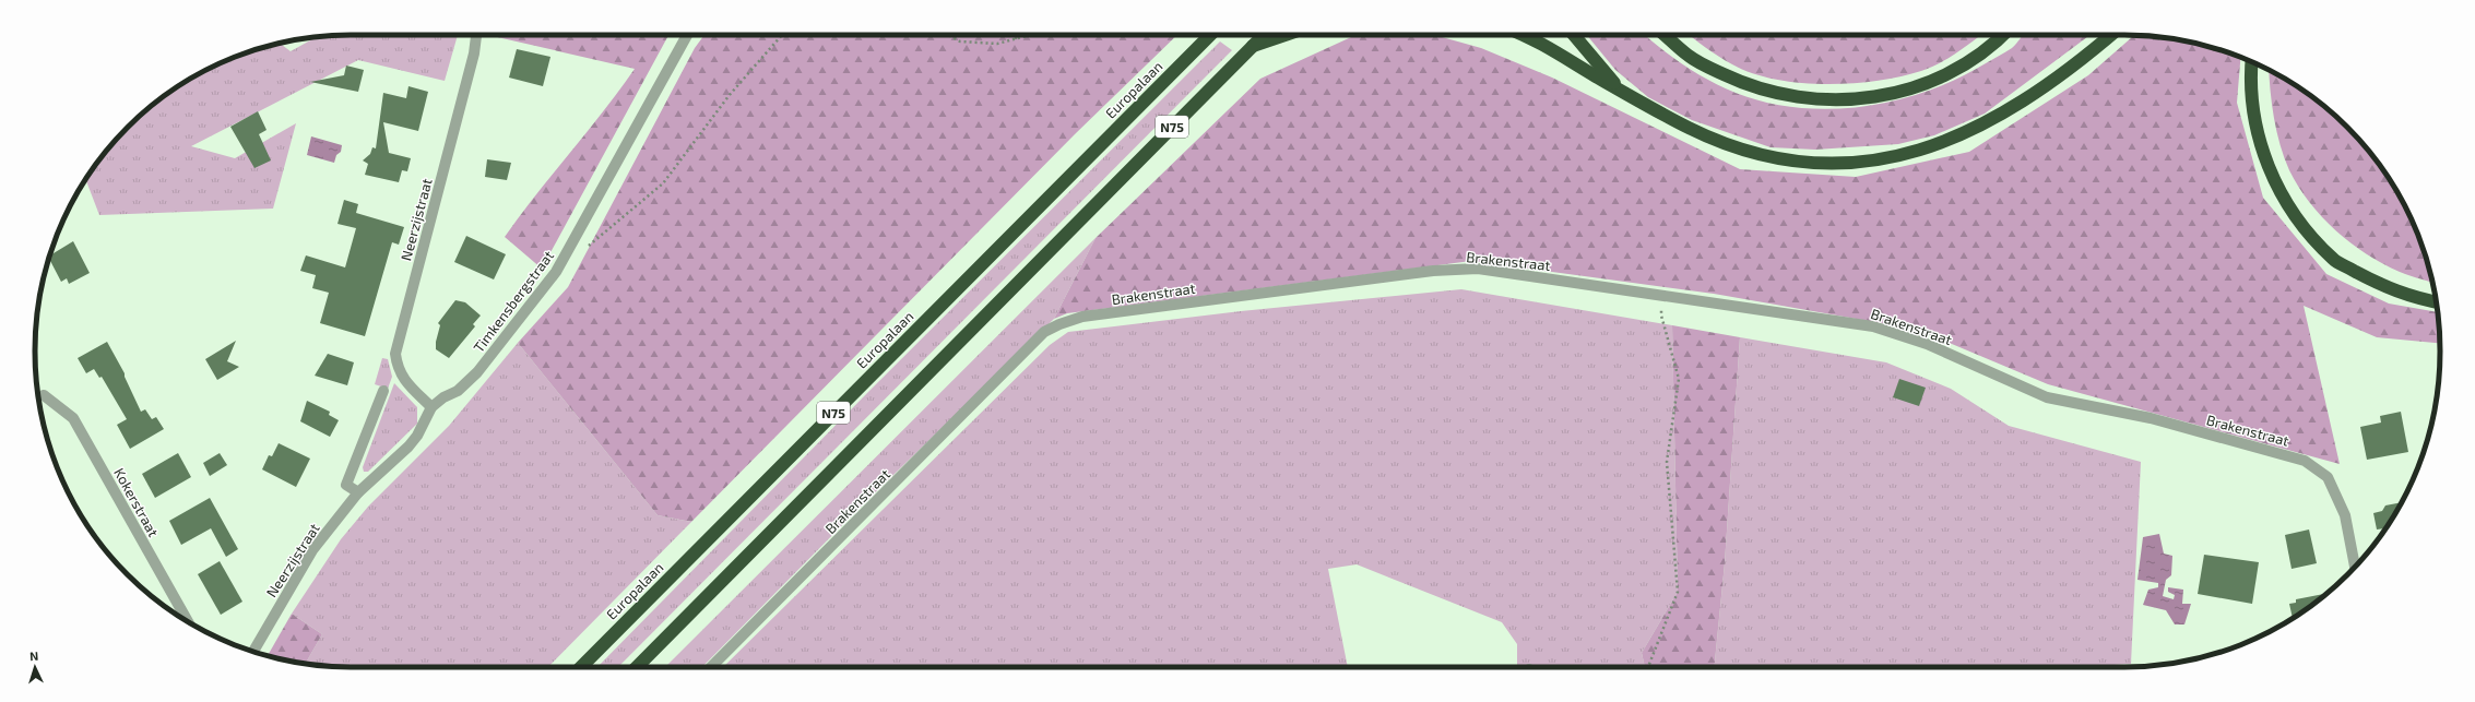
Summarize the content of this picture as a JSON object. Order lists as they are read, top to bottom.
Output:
{
  "streets": {
    "highway": ["Europalaan", "N75"],
    "street": [
      "Neerzijstraat",
      "Brakenstraat",
      "Timkensbergstraat",
      "Kokerstraat"
    ]
  },
  "crossings": [
    ["Neerzijstraat", "Timkensbergstraat"]
  ],
  "north": "top"
}
